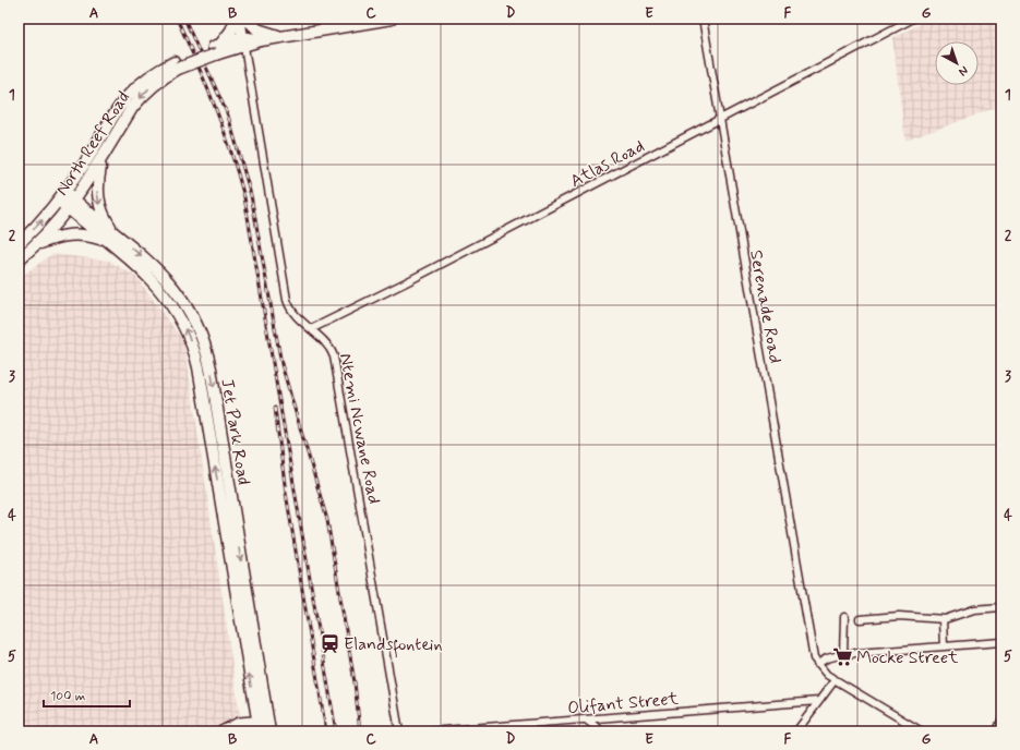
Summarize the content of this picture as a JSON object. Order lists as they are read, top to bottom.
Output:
{
  "streets": {
    "main road": ["North Reef Road", "Jet Park Road"],
    "street": [
      "Atlas Road",
      "Serenade Road",
      "Ntemi Ncwane Road",
      "Olifant Street"
    ]
  },
  "crossings": [
    ["North Reef Road", "Ntemi Ncwane Road"],
    ["North Reef Road", "Jet Park Road"],
    ["Atlas Road", "Serenade Road"],
    ["Atlas Road", "Ntemi Ncwane Road"]
  ],
  "places": {
    "station": ["Elandsfontein"],
    "supermarket": ["Mocke Street"]
  },
  "scale_bar": "100 m",
  "north": "bottom right",
  "grid": {
    "columns": [
      "A",
      "B",
      "C",
      "D",
      "E",
      "F",
      "G"
    ],
    "rows": [
      "1",
      "2",
      "3",
      "4",
      "5"
    ]
  }
}
